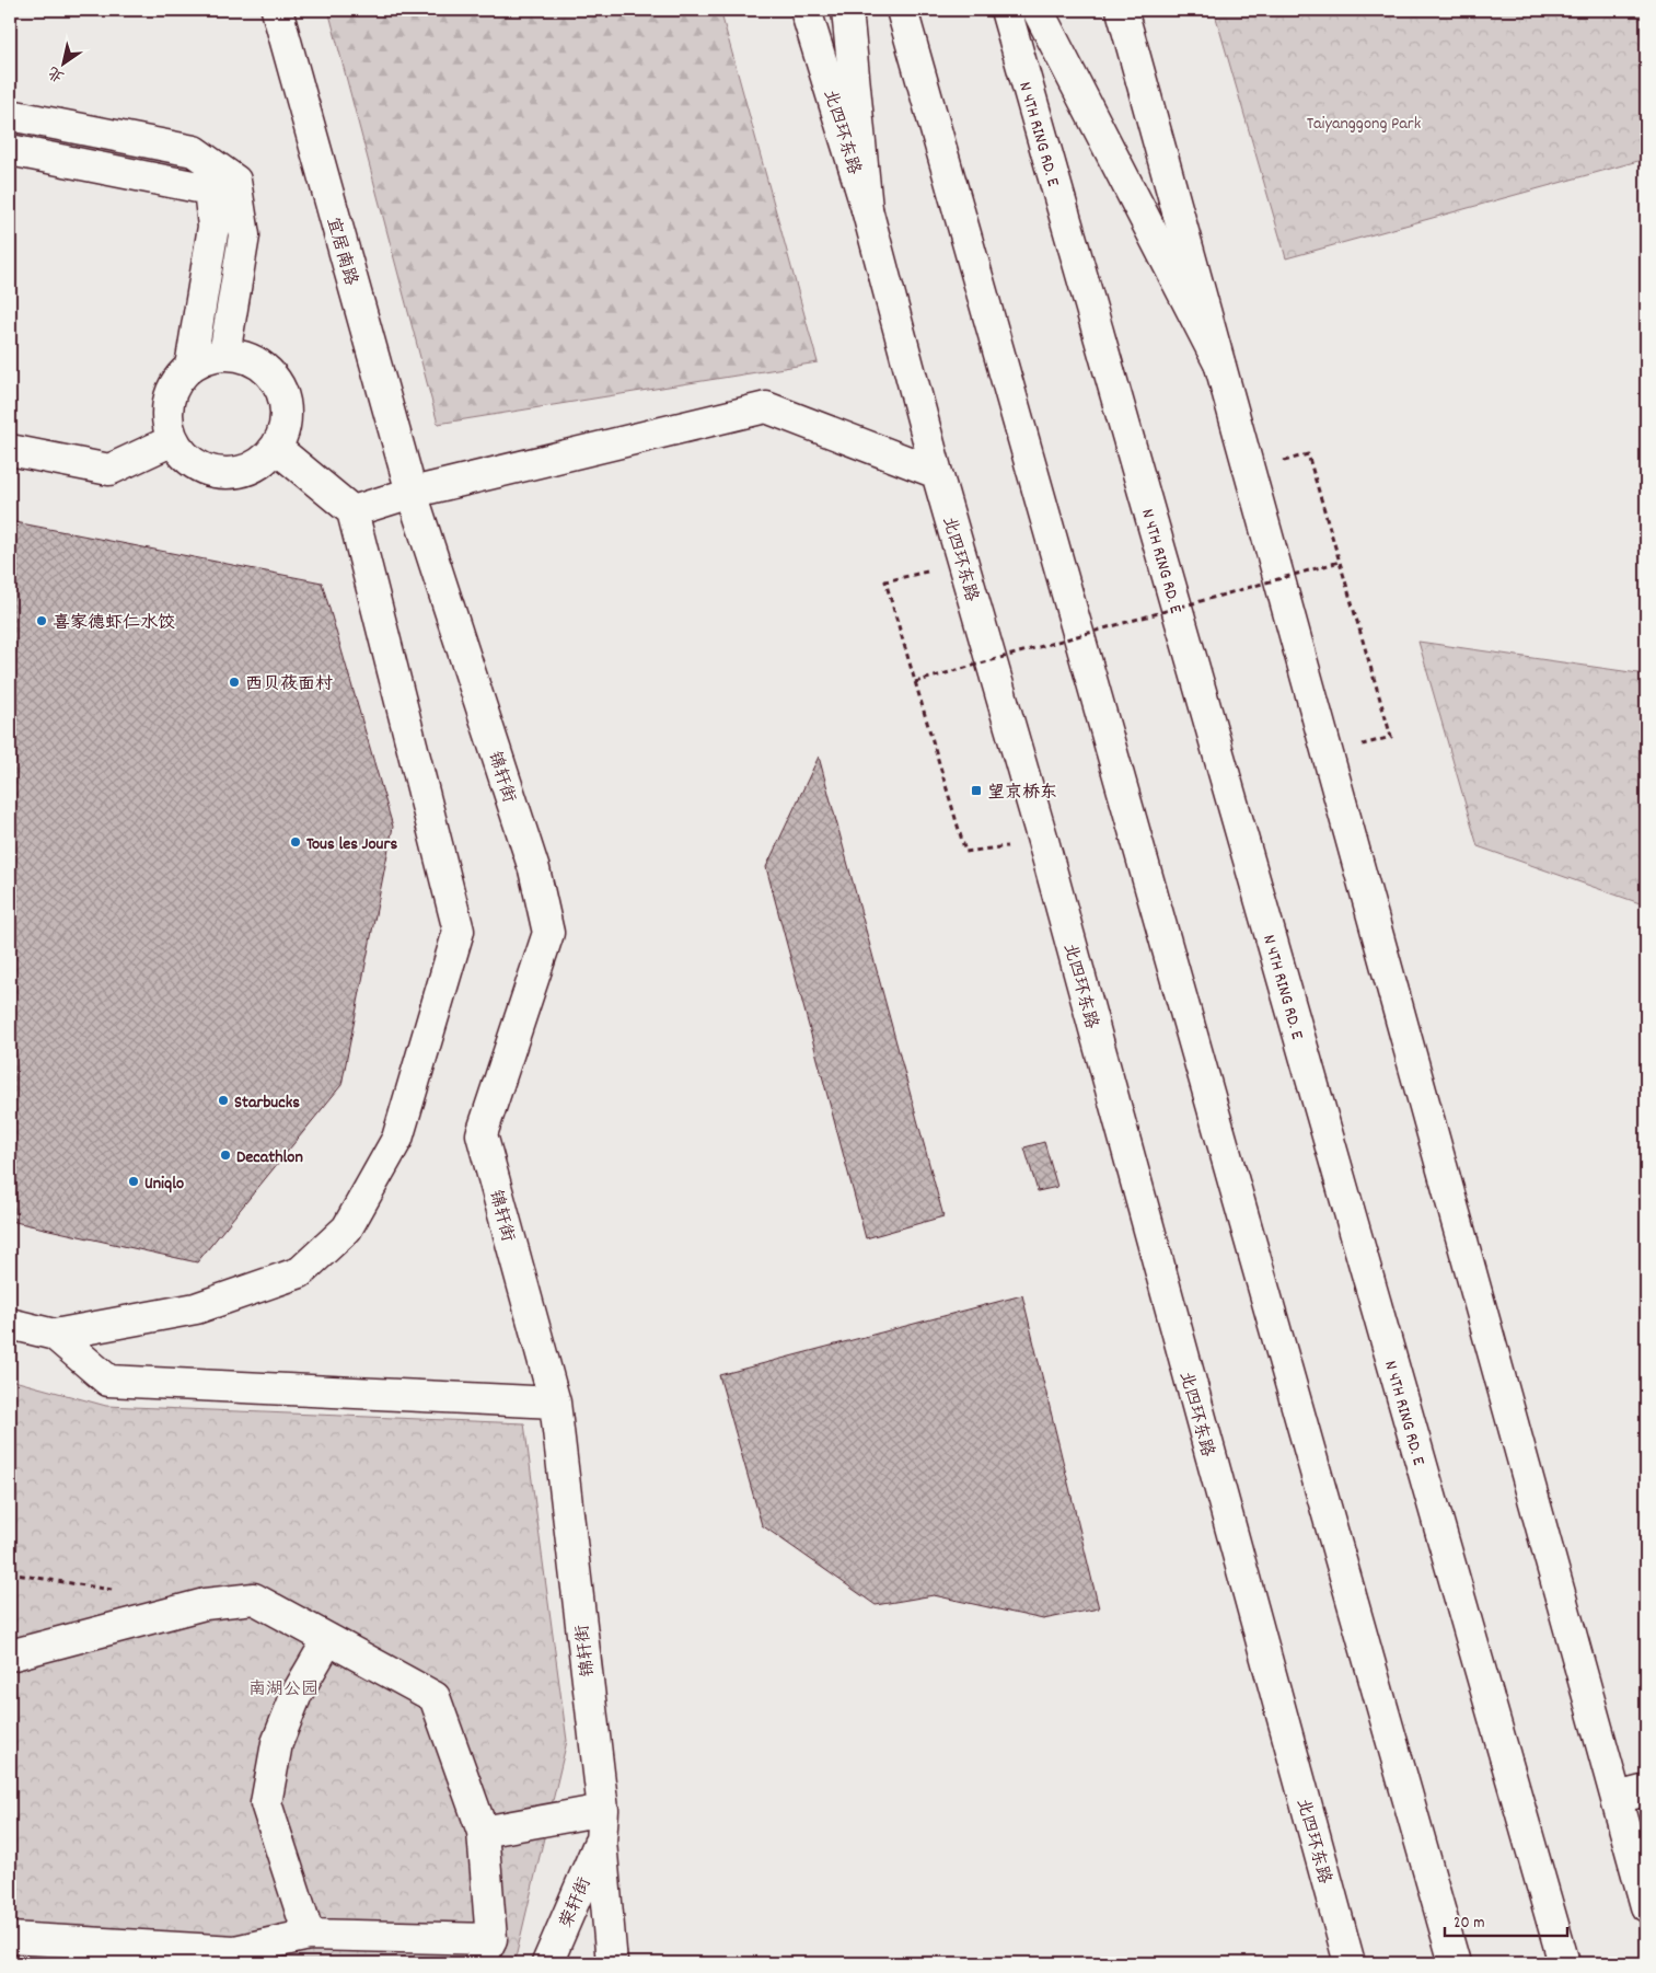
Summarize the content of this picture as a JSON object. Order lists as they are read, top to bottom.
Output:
{
  "streets": {
    "main road": [
      "北四环东路",
      "N 4TH RING RD. E",
      "宜居南路",
      "锦轩街",
      "荣轩街"
    ]
  },
  "crossings": [
    ["宜居南路", "锦轩街"],
    ["锦轩街", "荣轩街"]
  ],
  "parks": ["Taiyanggong Park", "南湖公园"],
  "places": {
    "other": [
      "喜家德虾仁水饺",
      "西贝莜面村",
      "Tous les Jours",
      "Starbucks",
      "Decathlon",
      "Uniqlo"
    ],
    "transit": ["望京桥东"]
  },
  "scale_bar": "20 m",
  "north": "bottom left"
}
